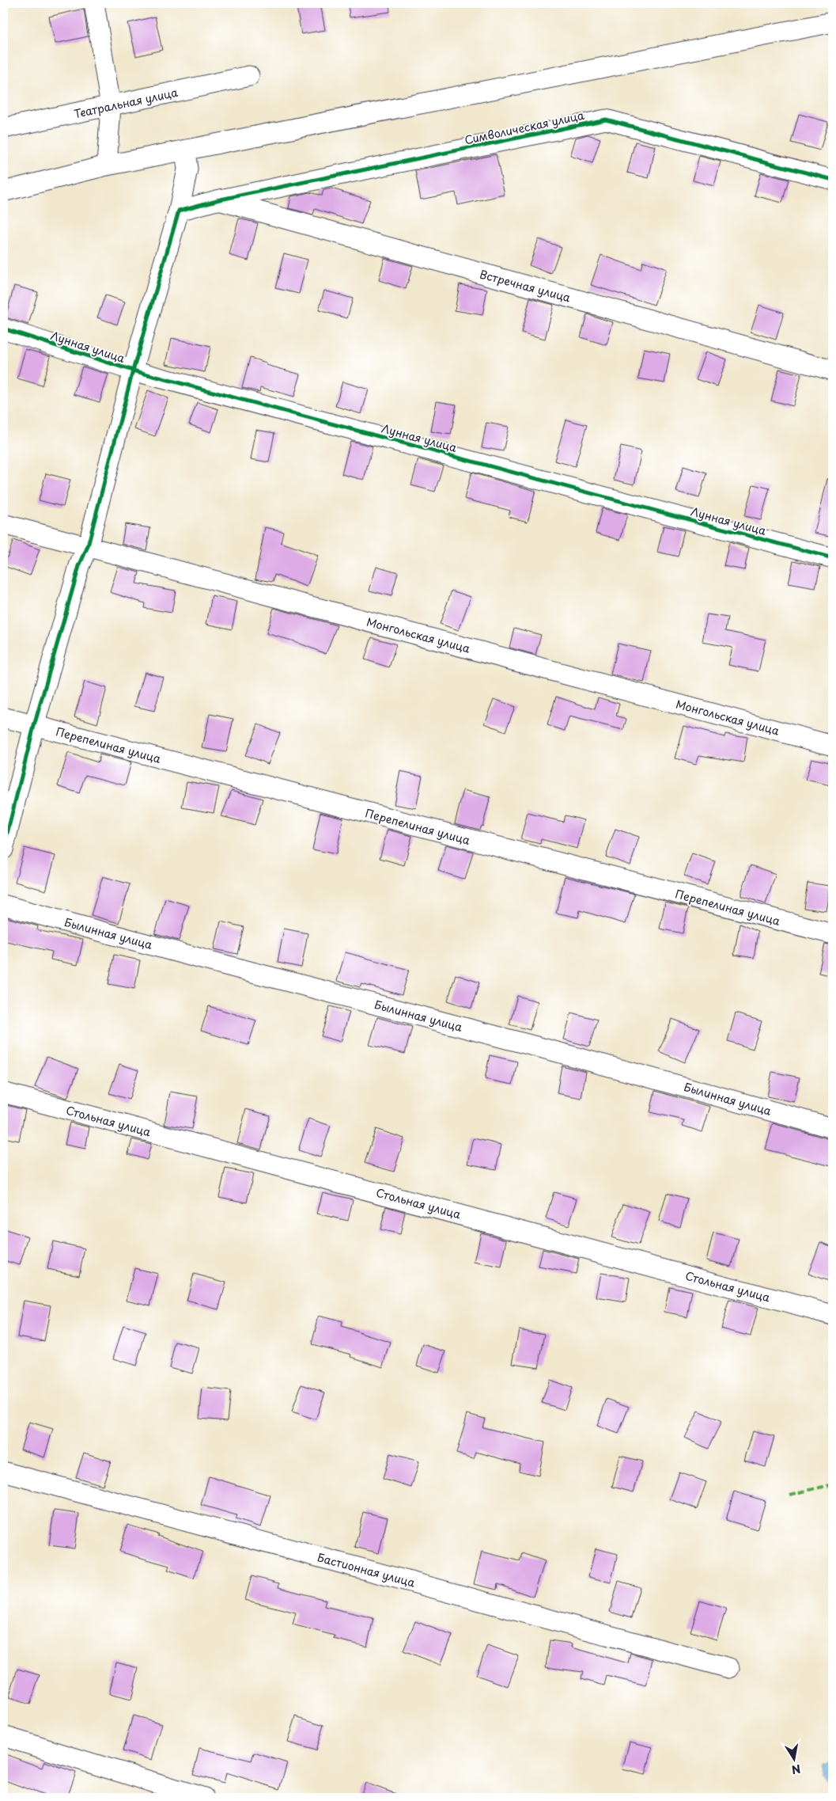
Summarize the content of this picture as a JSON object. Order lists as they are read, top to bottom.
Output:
{
  "streets": {
    "street": [
      "Театральная улица",
      "Символическая улица",
      "Встречная улица",
      "Лунная улица",
      "Монгольская улица",
      "Перепелиная улица",
      "Былинная улица",
      "Стольная улица",
      "Бастионная улица"
    ]
  },
  "crossings": [
    ["Символическая улица", "Встречная улица"]
  ],
  "north": "bottom"
}
